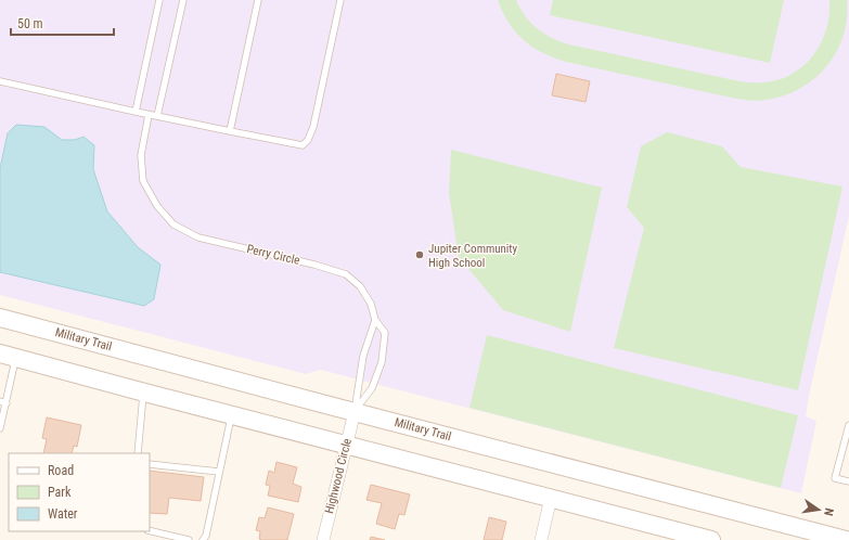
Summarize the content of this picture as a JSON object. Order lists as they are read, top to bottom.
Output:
{
  "streets": {
    "main road": ["Military Trail"],
    "street": ["Highwood Circle"],
    "lane": ["Perry Circle"]
  },
  "crossings": [
    ["Perry Circle", "Military Trail"],
    ["Perry Circle", "Highwood Circle"],
    ["Military Trail", "Highwood Circle"]
  ],
  "places": ["Jupiter Community High School"],
  "legend": ["Road", "Park", "Water"],
  "scale_bar": "50 m",
  "north": "right"
}
